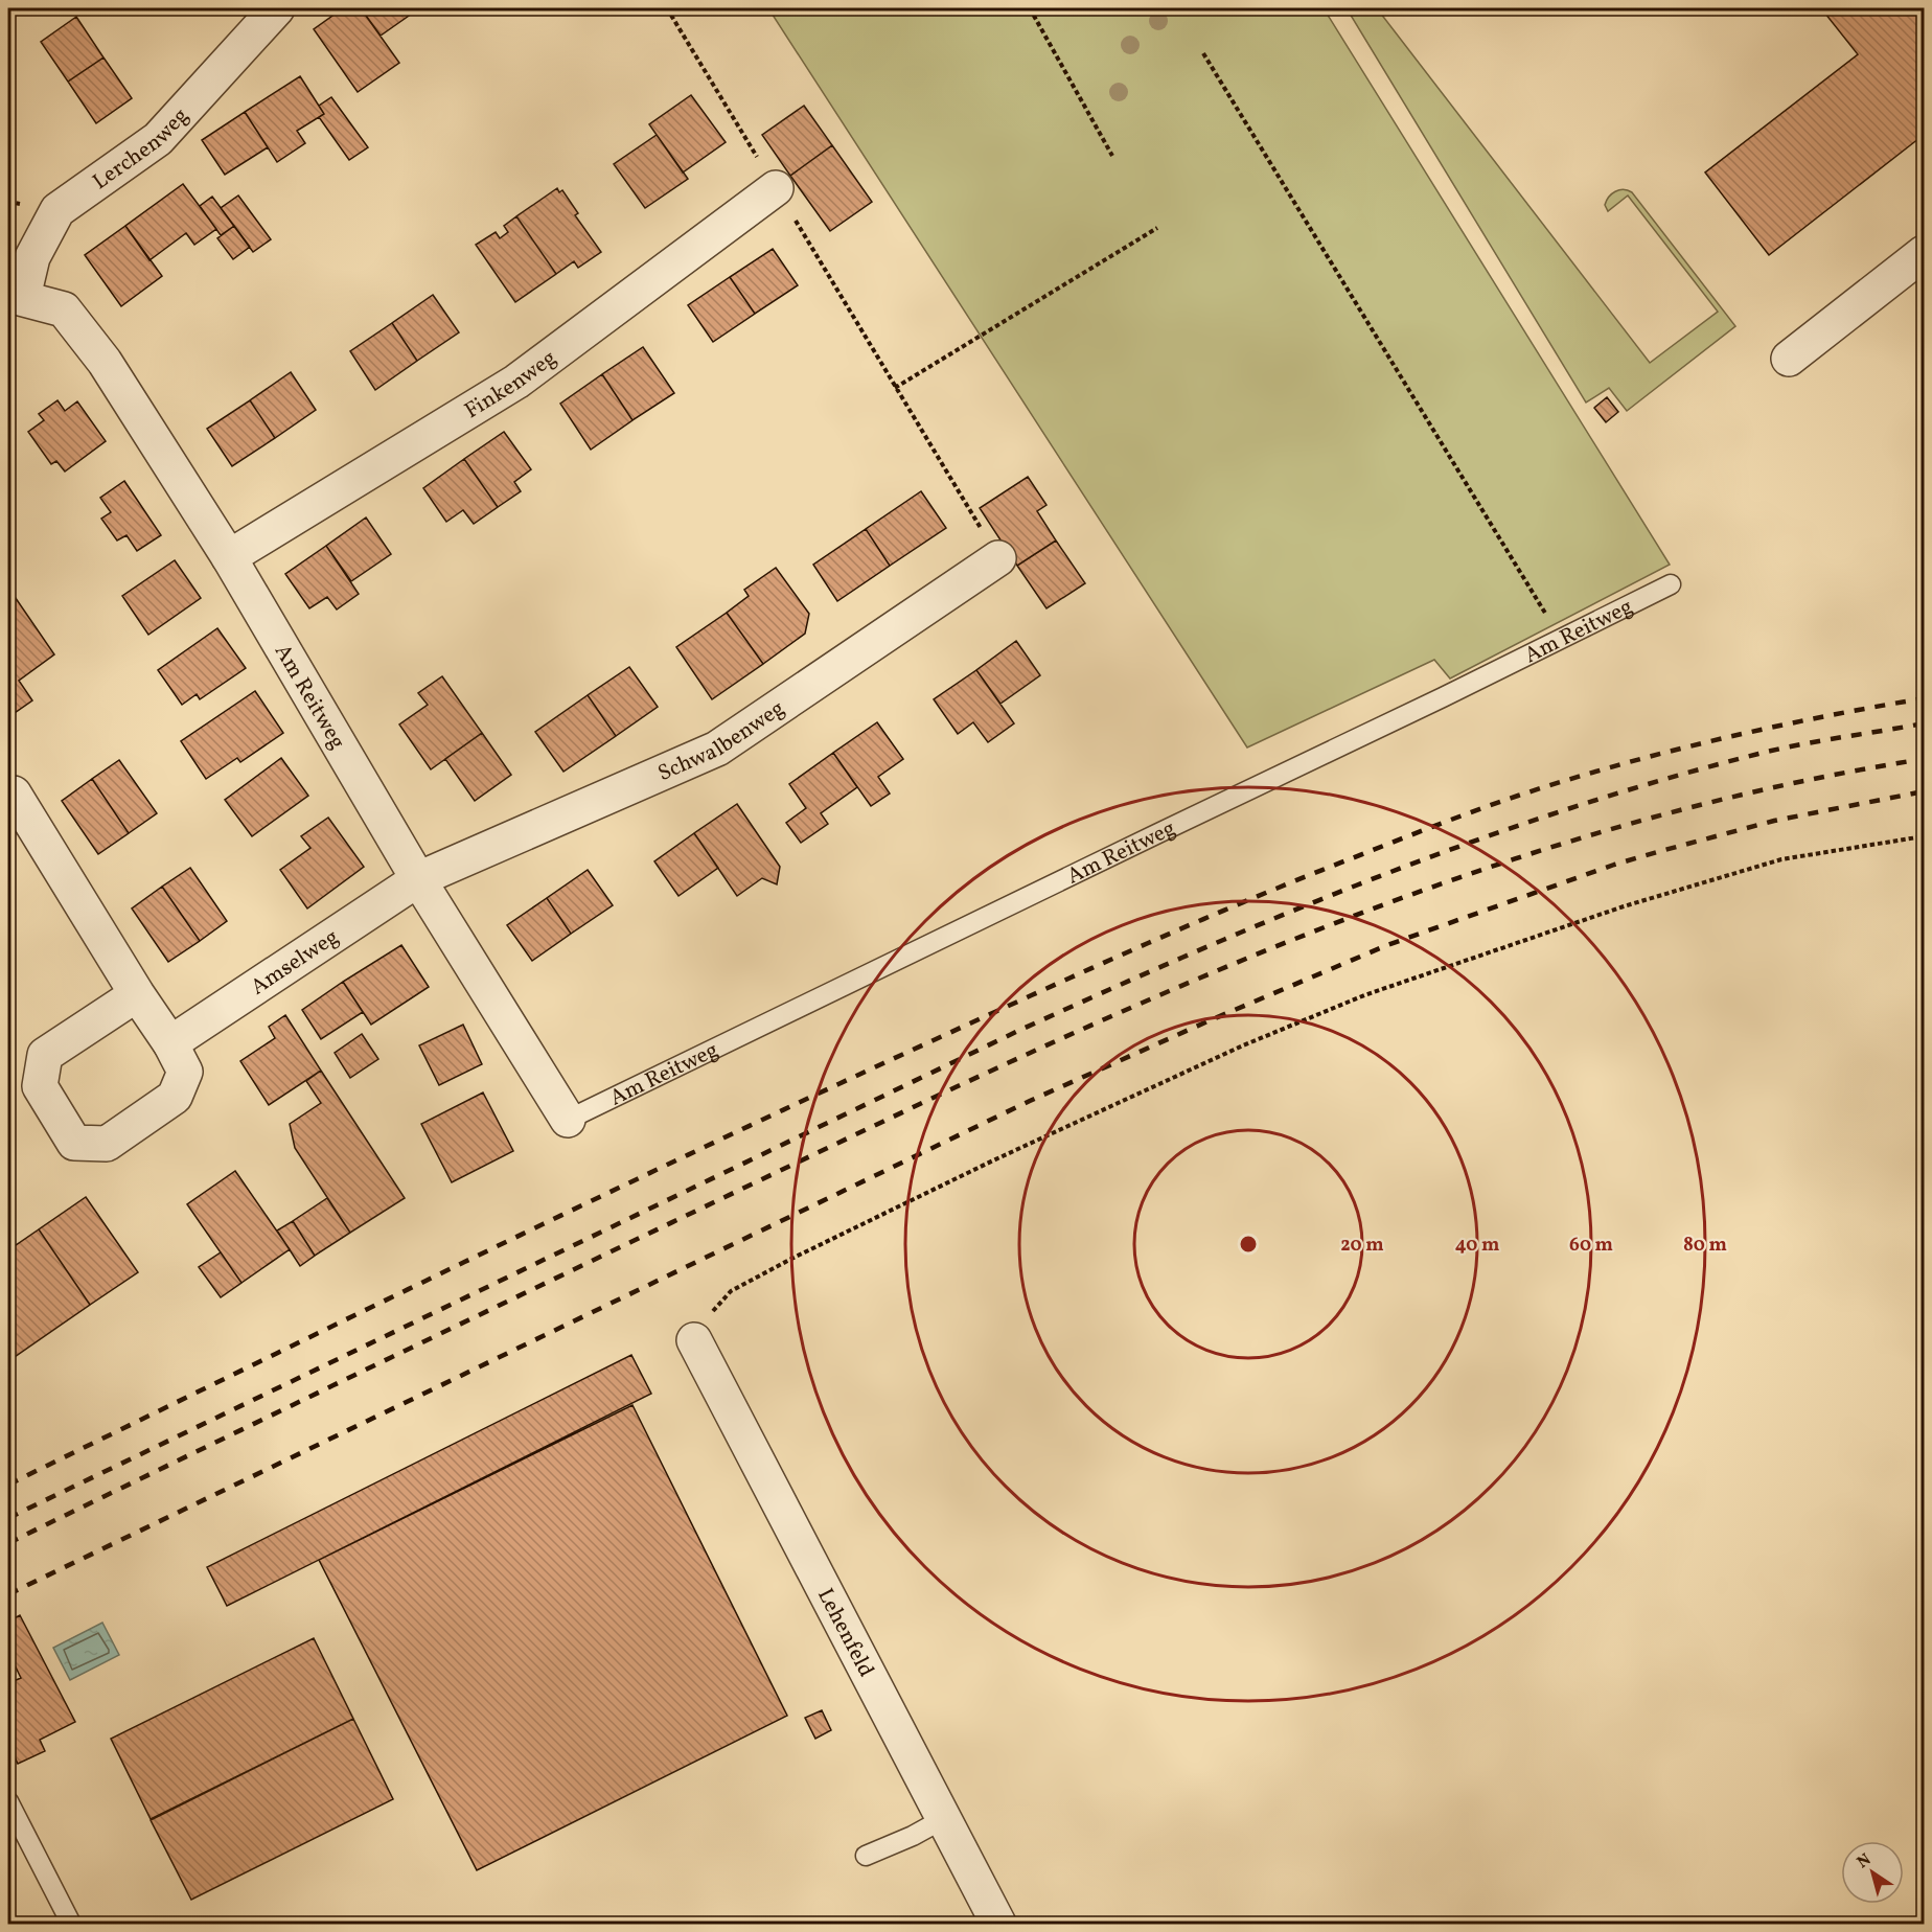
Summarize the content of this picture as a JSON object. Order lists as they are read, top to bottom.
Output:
{
  "streets": {
    "street": [
      "Lerchenweg",
      "Finkenweg",
      "Am Reitweg",
      "Schwalbenweg",
      "Amselweg",
      "Lehenfeld"
    ]
  },
  "crossings": [
    ["Lerchenweg", "Am Reitweg"],
    ["Finkenweg", "Am Reitweg"],
    ["Am Reitweg", "Schwalbenweg"],
    ["Am Reitweg", "Amselweg"],
    ["Schwalbenweg", "Amselweg"]
  ],
  "north": "top left",
  "rings": [
    "20 m",
    "40 m",
    "60 m",
    "80 m"
  ]
}
